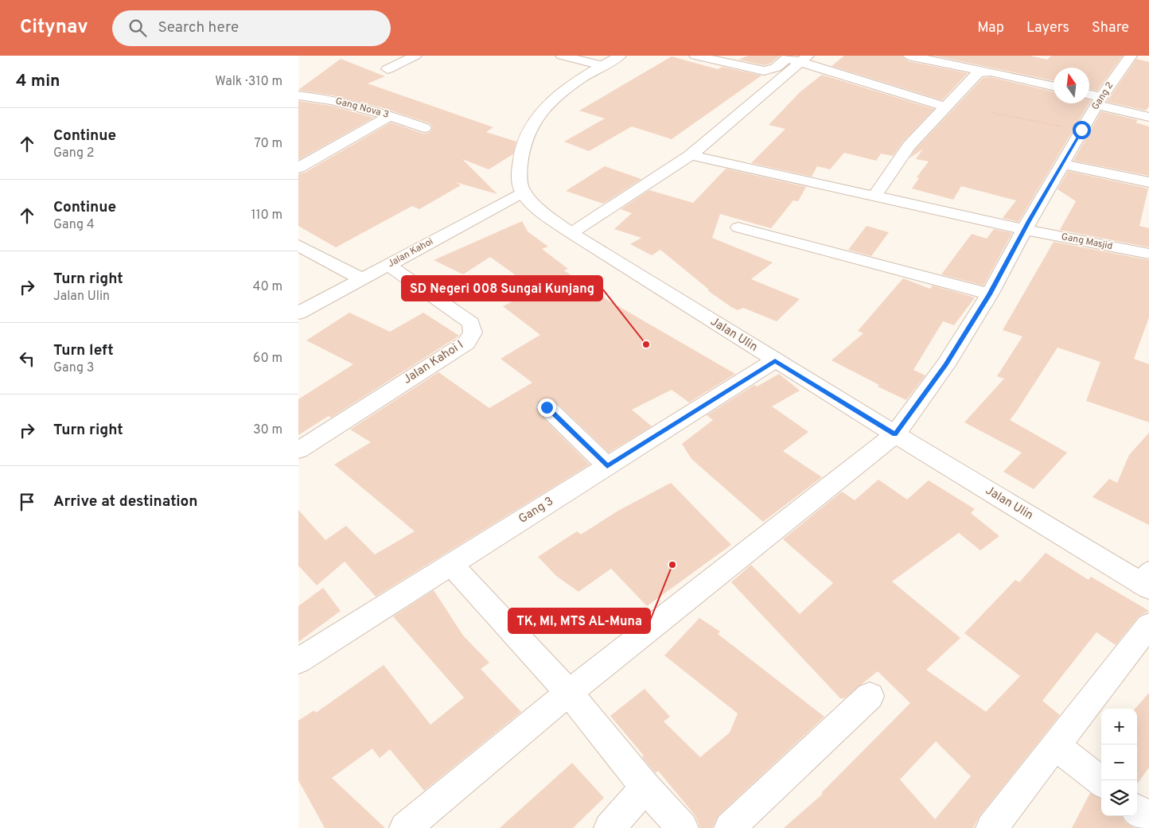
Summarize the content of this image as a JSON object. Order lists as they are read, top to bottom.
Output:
{
  "streets": {
    "street": [
      "Gang 2",
      "Gang Nova 3",
      "Gang Masjid",
      "Jalan Kahoi",
      "Jalan Ulin",
      "Jalan Kahoi I",
      "Gang 3"
    ]
  },
  "crossings": [
    ["Gang 2", "Gang Masjid"],
    ["Gang 2", "Jalan Ulin"],
    ["Jalan Kahoi", "Jalan Ulin"],
    ["Jalan Kahoi", "Jalan Kahoi I"],
    ["Jalan Ulin", "Gang 3"]
  ],
  "places": ["SD Negeri 008 Sungai Kunjang", "TK, MI, MTS AL-Muna"],
  "north": "top",
  "page": {
    "header": "Citynav",
    "search": "Search here",
    "nav": ["Map", "Layers", "Share"],
    "heading": ["4 min", "Walk · 310 m"],
    "list": [
      ["Continue", "Gang 2", "70 m"],
      ["Continue", "Gang 4", "110 m"],
      ["Turn right", "Jalan Ulin", "40 m"],
      ["Turn left", "Gang 3", "60 m"],
      ["Turn right", "30 m"],
      "Arrive at destination"
    ],
    "map_buttons": ["+", "−"]
  }
}
